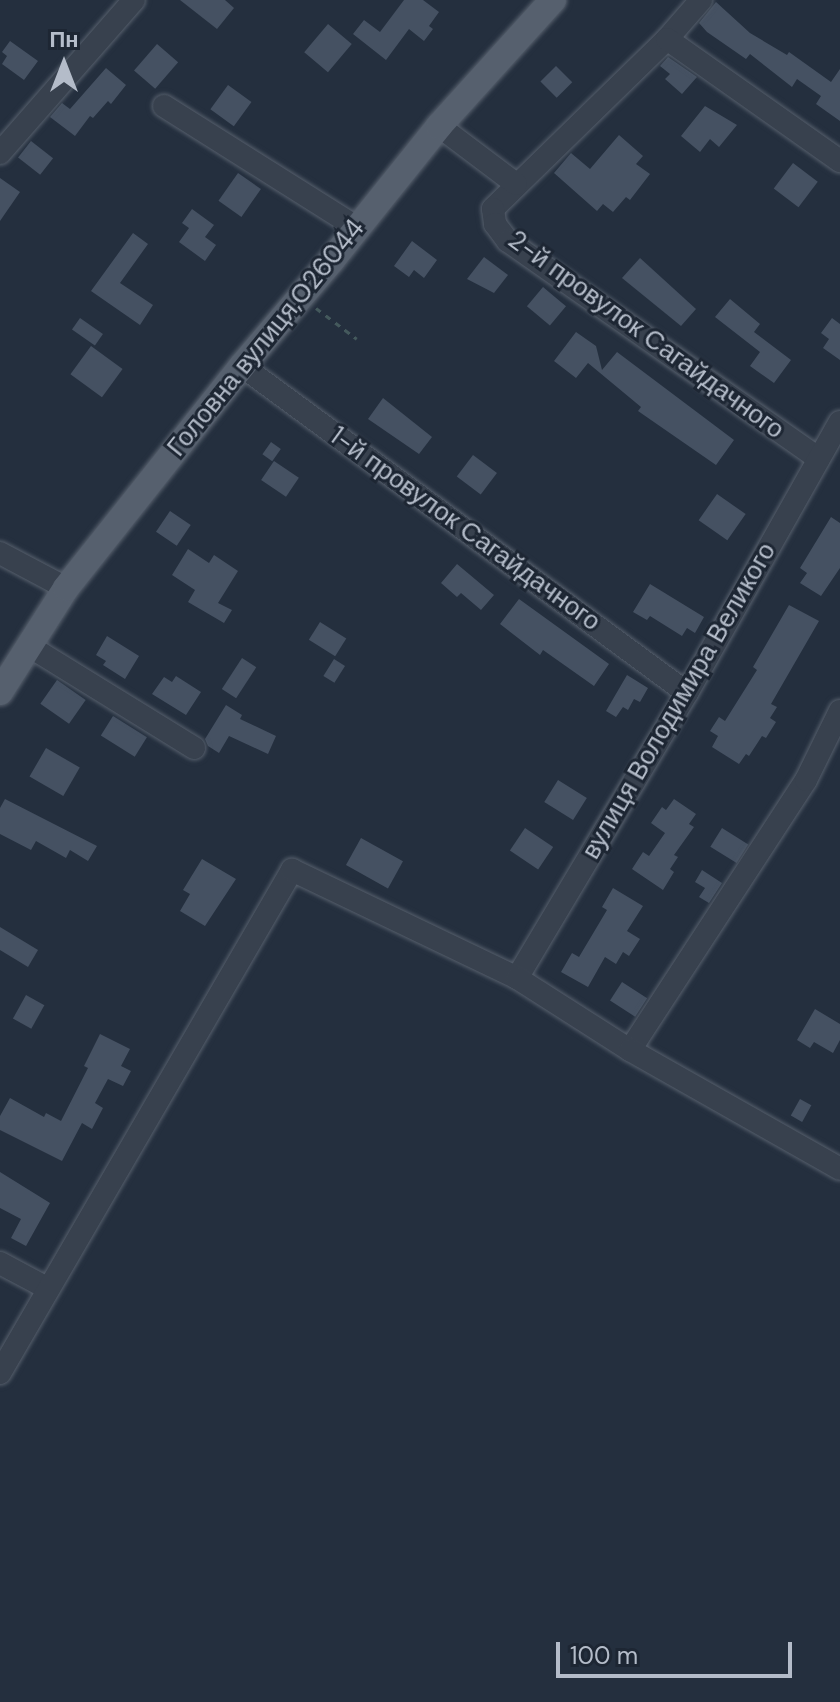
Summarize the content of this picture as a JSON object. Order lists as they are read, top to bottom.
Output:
{
  "streets": {
    "main road": ["Головна вулиця,О26044"],
    "street": ["2-й провулок Сагайдачного", "1-й провулок Сагайдачного", "вулиця Володимира Великого"]
  },
  "crossings": [
    ["2-й провулок Сагайдачного", "вулиця Володимира Великого"],
    ["Головна вулиця,О26044", "1-й провулок Сагайдачного"],
    ["1-й провулок Сагайдачного", "вулиця Володимира Великого"]
  ],
  "scale_bar": "100 m",
  "north": "top"
}
